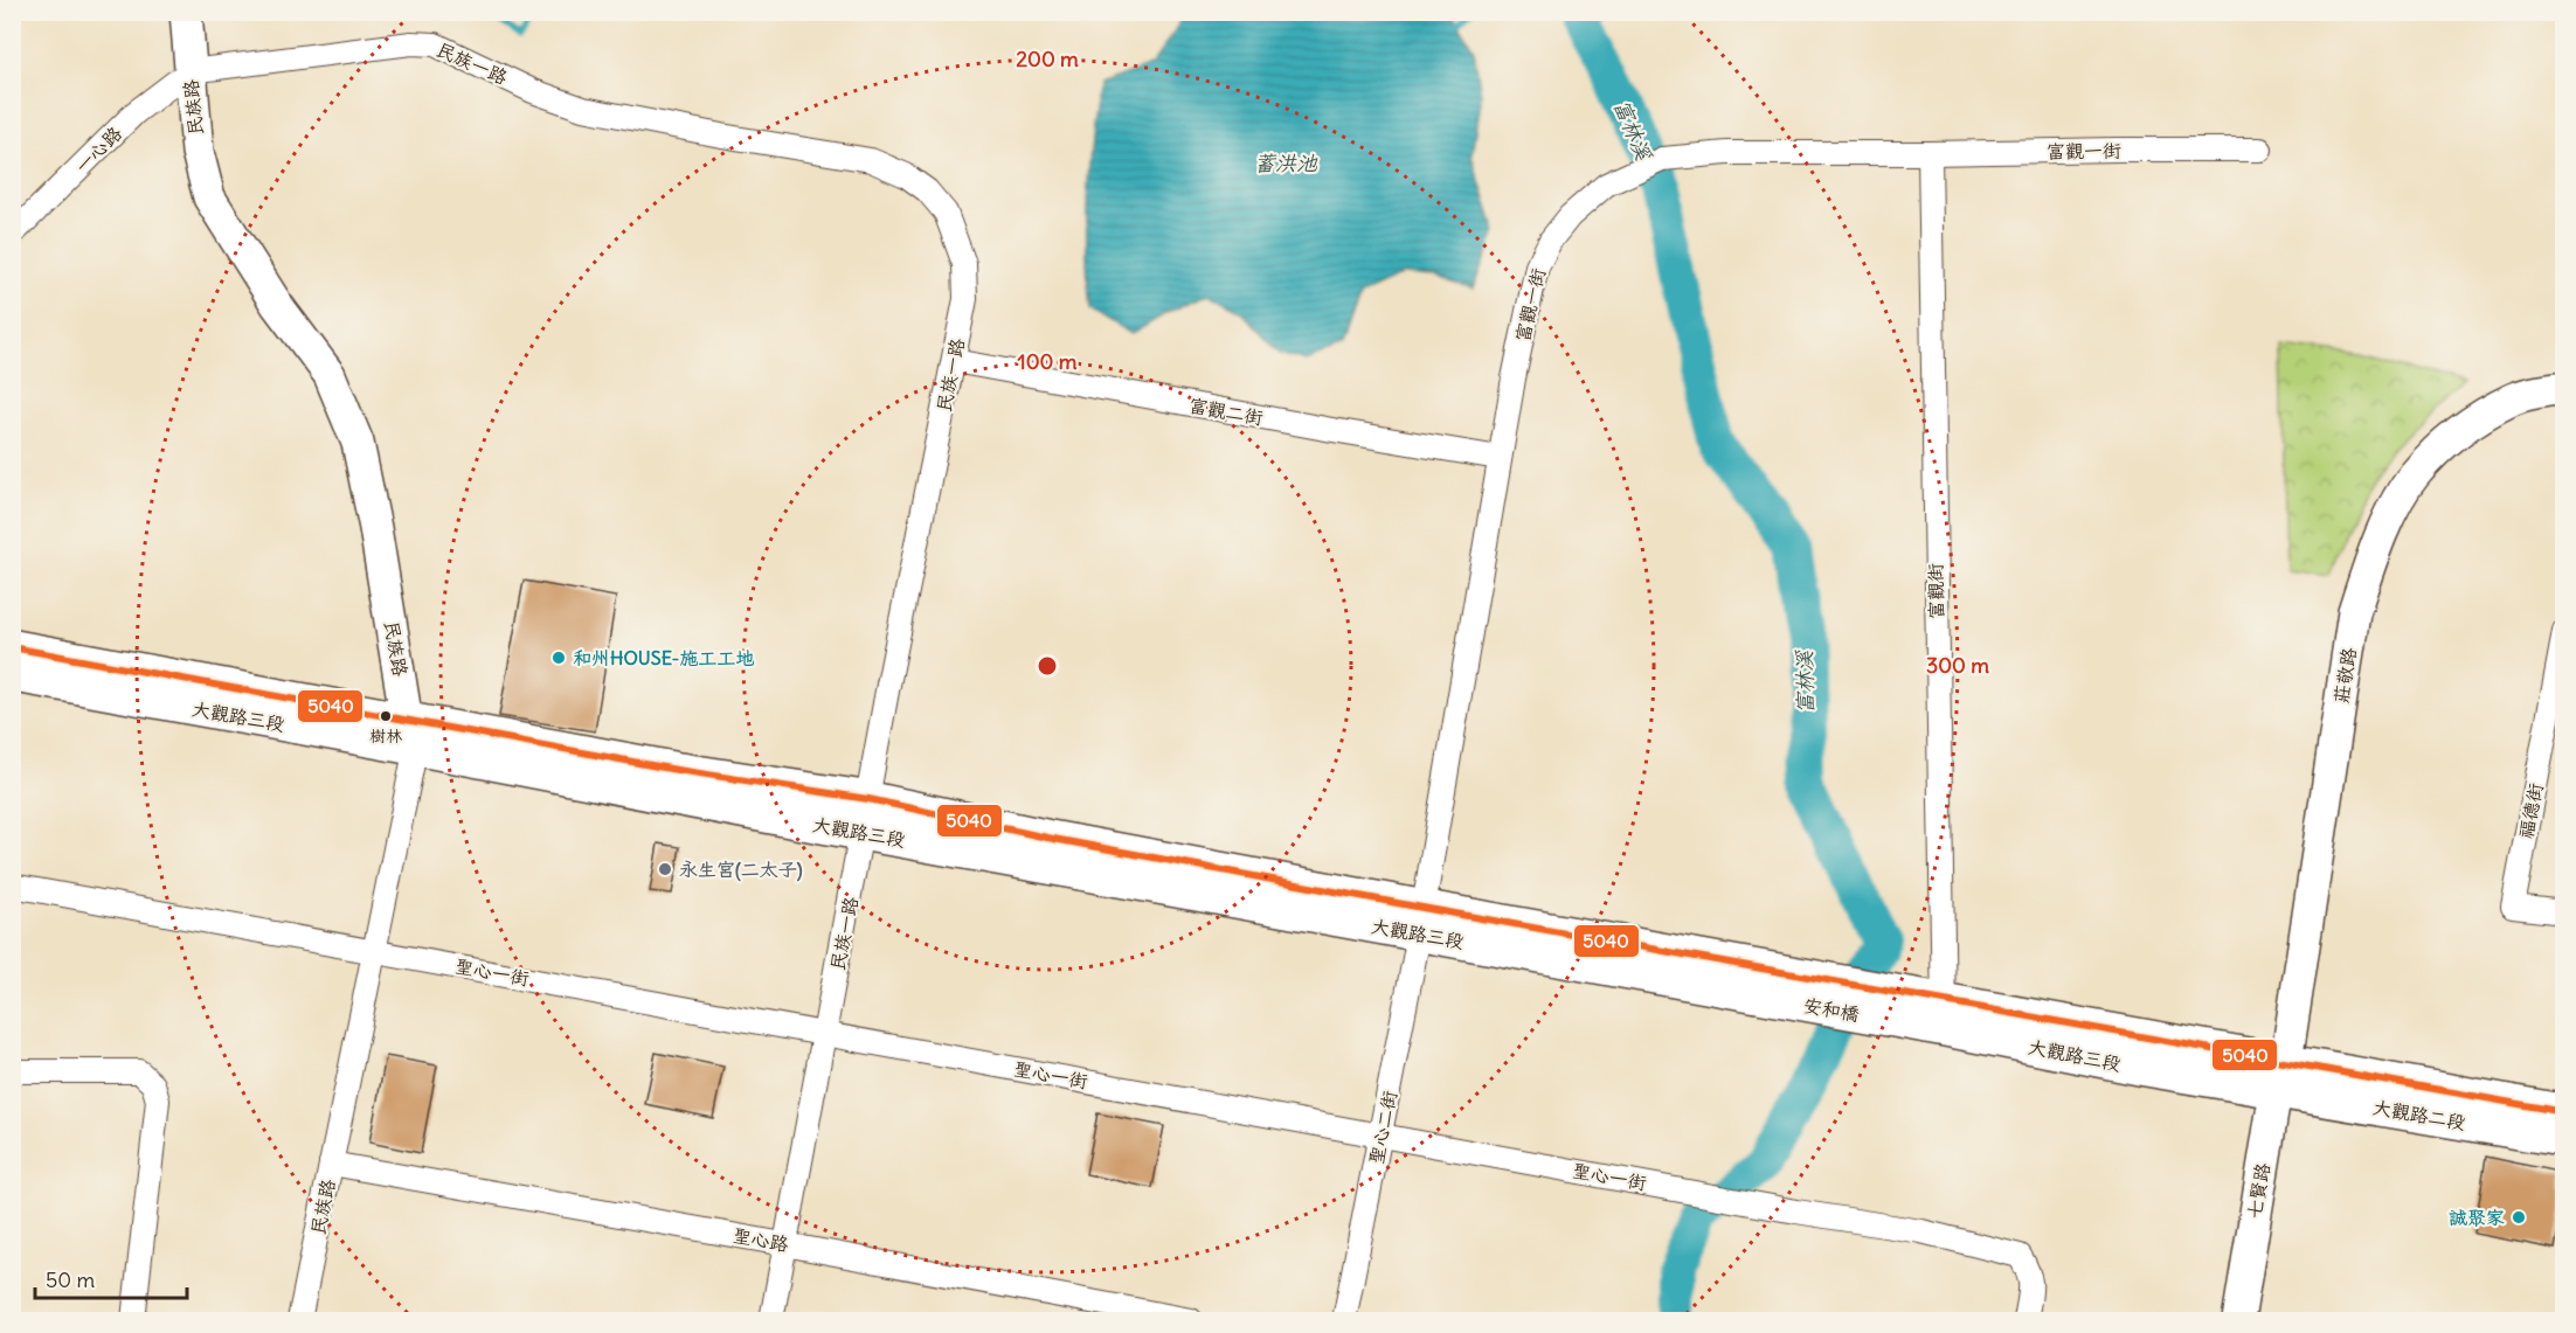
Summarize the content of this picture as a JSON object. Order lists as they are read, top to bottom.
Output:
{
  "streets": {
    "main road": ["大觀路三段", "安和橋", "大觀路二段"],
    "street": [
      "民族一路",
      "民族路",
      "一心路",
      "富觀一街",
      "富觀二街",
      "富觀街",
      "莊敬路",
      "福德街",
      "聖心一街",
      "聖心二街",
      "七賢路",
      "聖心路"
    ]
  },
  "crossings": [
    ["民族一路", "民族路"],
    ["民族一路", "一心路"],
    ["民族一路", "富觀二街"],
    ["民族一路", "大觀路三段"],
    ["民族一路", "聖心一街"],
    ["民族一路", "聖心路"],
    ["民族路", "一心路"],
    ["民族路", "大觀路三段"],
    ["民族路", "聖心一街"],
    ["民族路", "聖心路"],
    ["富觀一街", "富觀二街"],
    ["富觀一街", "富觀街"],
    ["富觀一街", "大觀路三段"],
    ["富觀一街", "聖心二街"],
    ["富觀街", "大觀路三段"],
    ["莊敬路", "大觀路三段"],
    ["莊敬路", "大觀路二段"],
    ["莊敬路", "七賢路"],
    ["大觀路三段", "安和橋"],
    ["大觀路三段", "大觀路二段"],
    ["大觀路三段", "聖心二街"],
    ["大觀路三段", "七賢路"],
    ["聖心一街", "聖心二街"],
    ["大觀路二段", "七賢路"]
  ],
  "water": ["富林溪", "蓄洪池"],
  "places": [
    "和州HOUSE-施工工地",
    "樹林",
    "永生宮(二太子)",
    "誠聚家"
  ],
  "lines": ["transit line 5040"],
  "scale_bar": "50 m",
  "rings": ["200 m", "100 m", "300 m"]
}
